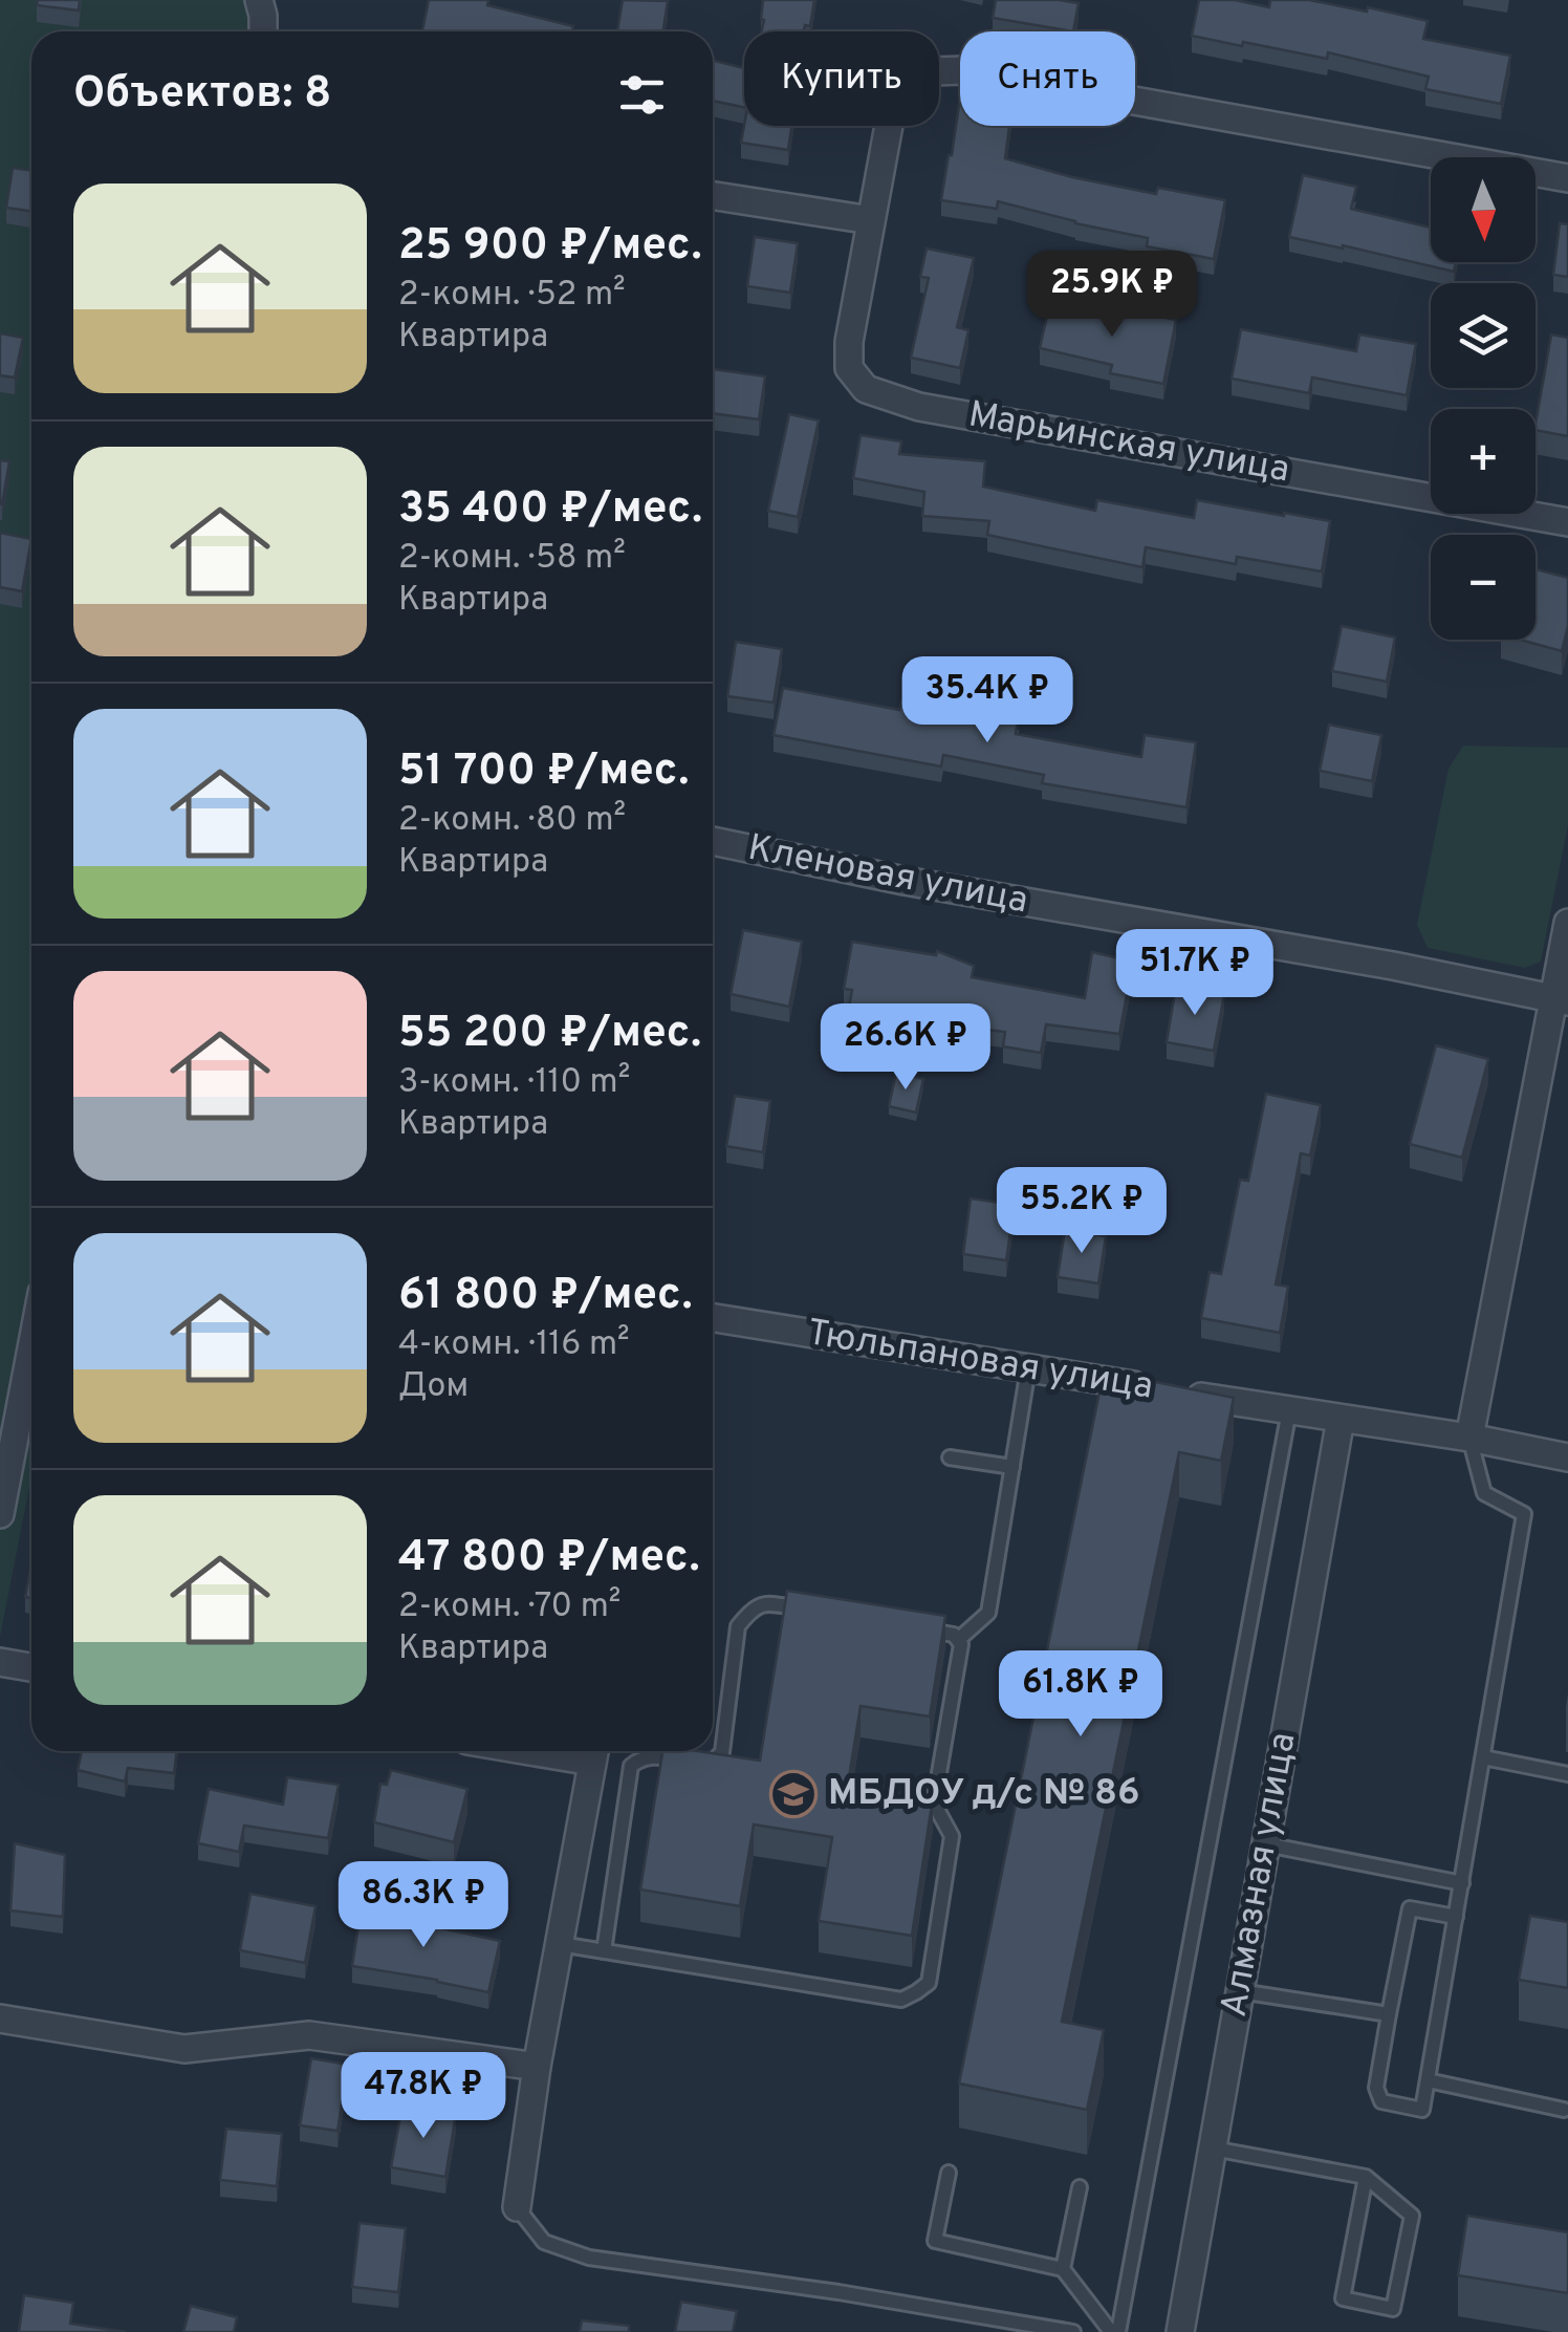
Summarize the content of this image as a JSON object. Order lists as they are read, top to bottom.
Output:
{
  "streets": {
    "street": [
      "Марьинская улица",
      "Кленовая улица",
      "Тюльпановая улица",
      "Алмазная улица"
    ]
  },
  "crossings": [
    ["Тюльпановая улица", "Алмазная улица"]
  ],
  "places": {
    "school or university": ["МБДОУ д/с № 86"]
  },
  "north": "bottom",
  "page": {
    "chip": ["Купить", "Снять"],
    "heading": "Объектов: 8",
    "map_buttons": ["+", "−"],
    "list": [
      {
        "name": "25 900 ₽/мес.",
        "note": "2-комн. · 52 m² · Квартира"
      },
      {
        "name": "35 400 ₽/мес.",
        "note": "2-комн. · 58 m² · Квартира"
      },
      {
        "name": "51 700 ₽/мес.",
        "note": "2-комн. · 80 m² · Квартира"
      },
      {
        "name": "55 200 ₽/мес.",
        "note": "3-комн. · 110 m² · Квартира"
      },
      {
        "name": "61 800 ₽/мес.",
        "note": "4-комн. · 116 m² · Дом"
      },
      {
        "name": "47 800 ₽/мес.",
        "note": "2-комн. · 70 m² · Квартира"
      }
    ],
    "price": [
      "25.9K ₽",
      "35.4K ₽",
      "51.7K ₽",
      "26.6K ₽",
      "55.2K ₽",
      "61.8K ₽",
      "86.3K ₽",
      "47.8K ₽"
    ]
  }
}
